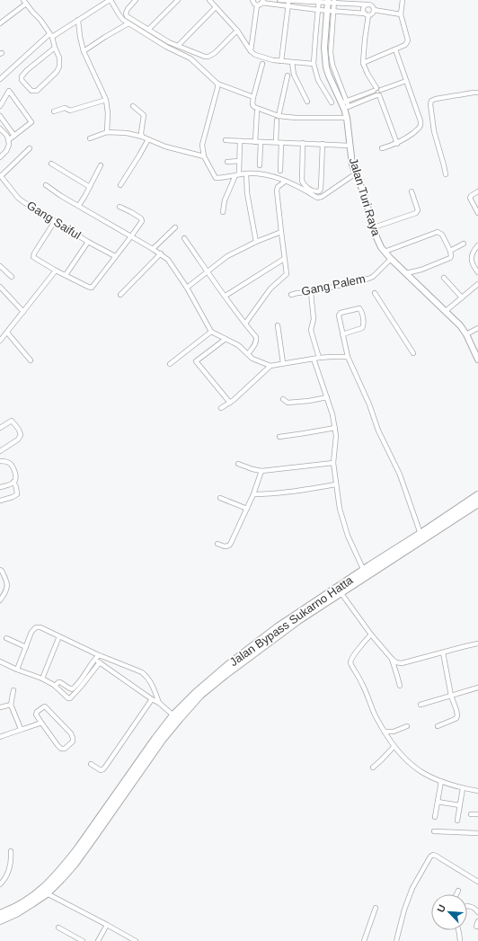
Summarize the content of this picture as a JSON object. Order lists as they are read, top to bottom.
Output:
{
  "streets": {
    "highway": ["Jalan Bypass Sukarno Hatta"],
    "street": ["Jalan Turi Raya", "Gang Saiful", "Gang Palem"]
  },
  "crossings": [
    ["Jalan Turi Raya", "Gang Palem"]
  ],
  "north": "top left"
}
